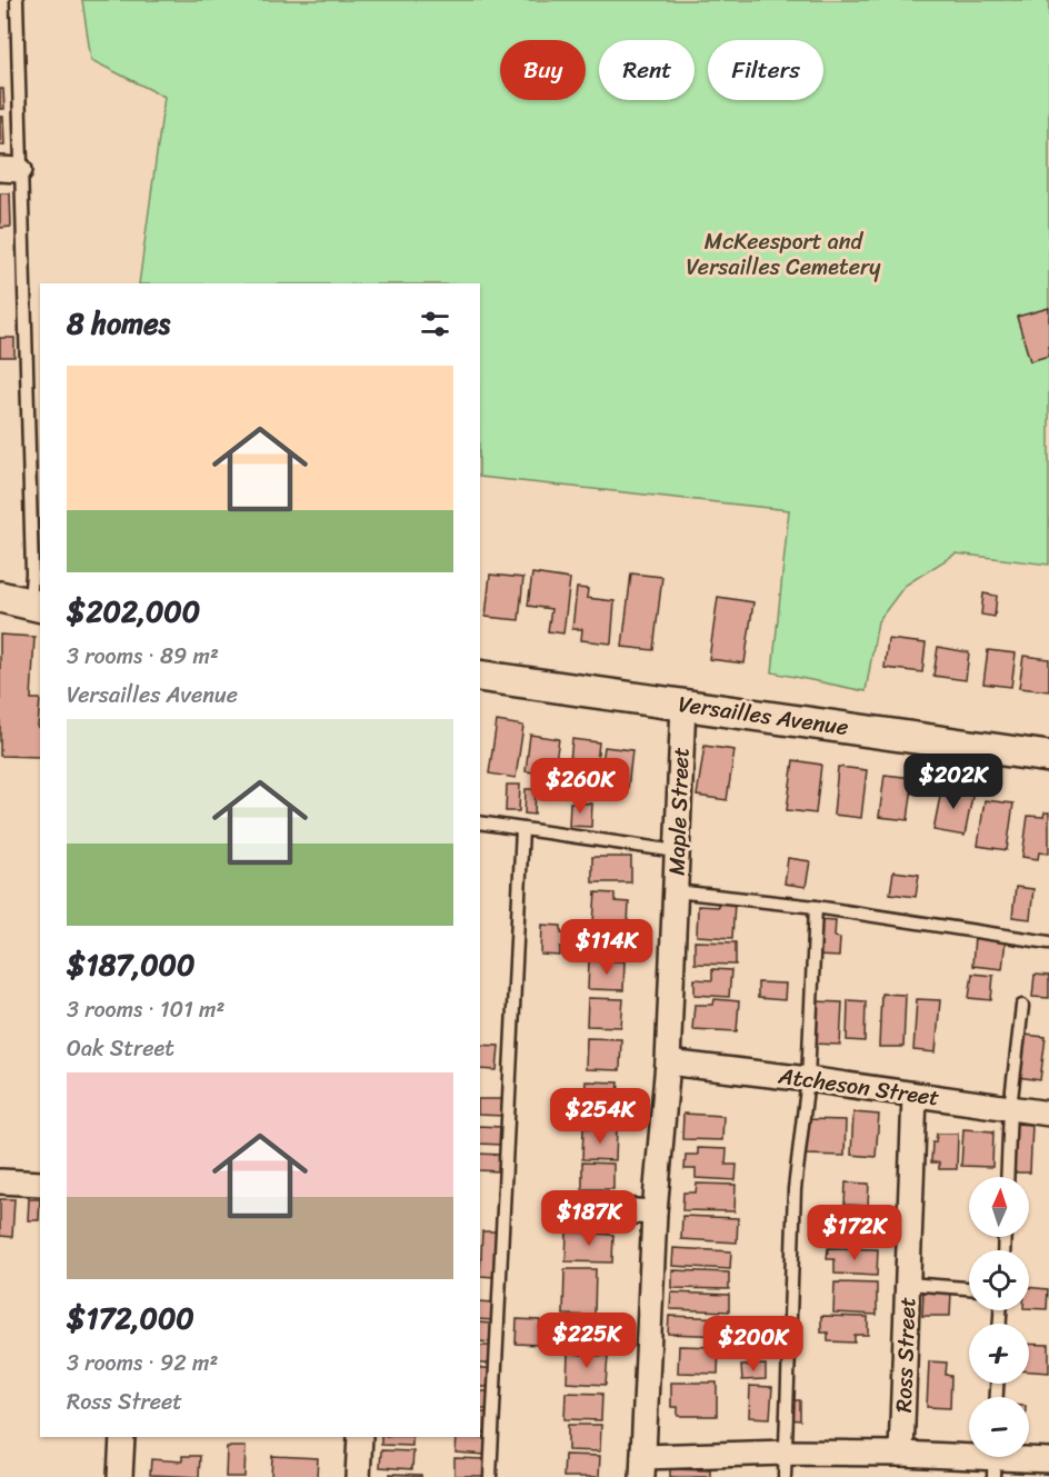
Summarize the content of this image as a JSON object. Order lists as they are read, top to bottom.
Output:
{
  "streets": {
    "street": [
      "Versailles Avenue",
      "Maple Street",
      "Atcheson Street",
      "Ross Street"
    ]
  },
  "crossings": [
    ["Versailles Avenue", "Maple Street"],
    ["Maple Street", "Atcheson Street"],
    ["Atcheson Street", "Ross Street"]
  ],
  "parks": ["McKeesport and Versailles Cemetery"],
  "north": "top",
  "page": {
    "chip": ["Buy", "Rent", "Filters"],
    "heading": "8 homes",
    "list": [
      {
        "name": "$202,000",
        "note": "3 rooms · 89 m² · Versailles Avenue"
      },
      {
        "name": "$187,000",
        "note": "3 rooms · 101 m² · Oak Street"
      },
      {
        "name": "$172,000",
        "note": "3 rooms · 92 m² · Ross Street"
      }
    ],
    "price": [
      "$202K",
      "$260K",
      "$114K",
      "$254K",
      "$187K",
      "$172K",
      "$225K",
      "$200K"
    ],
    "map_buttons": ["+", "−"]
  }
}
